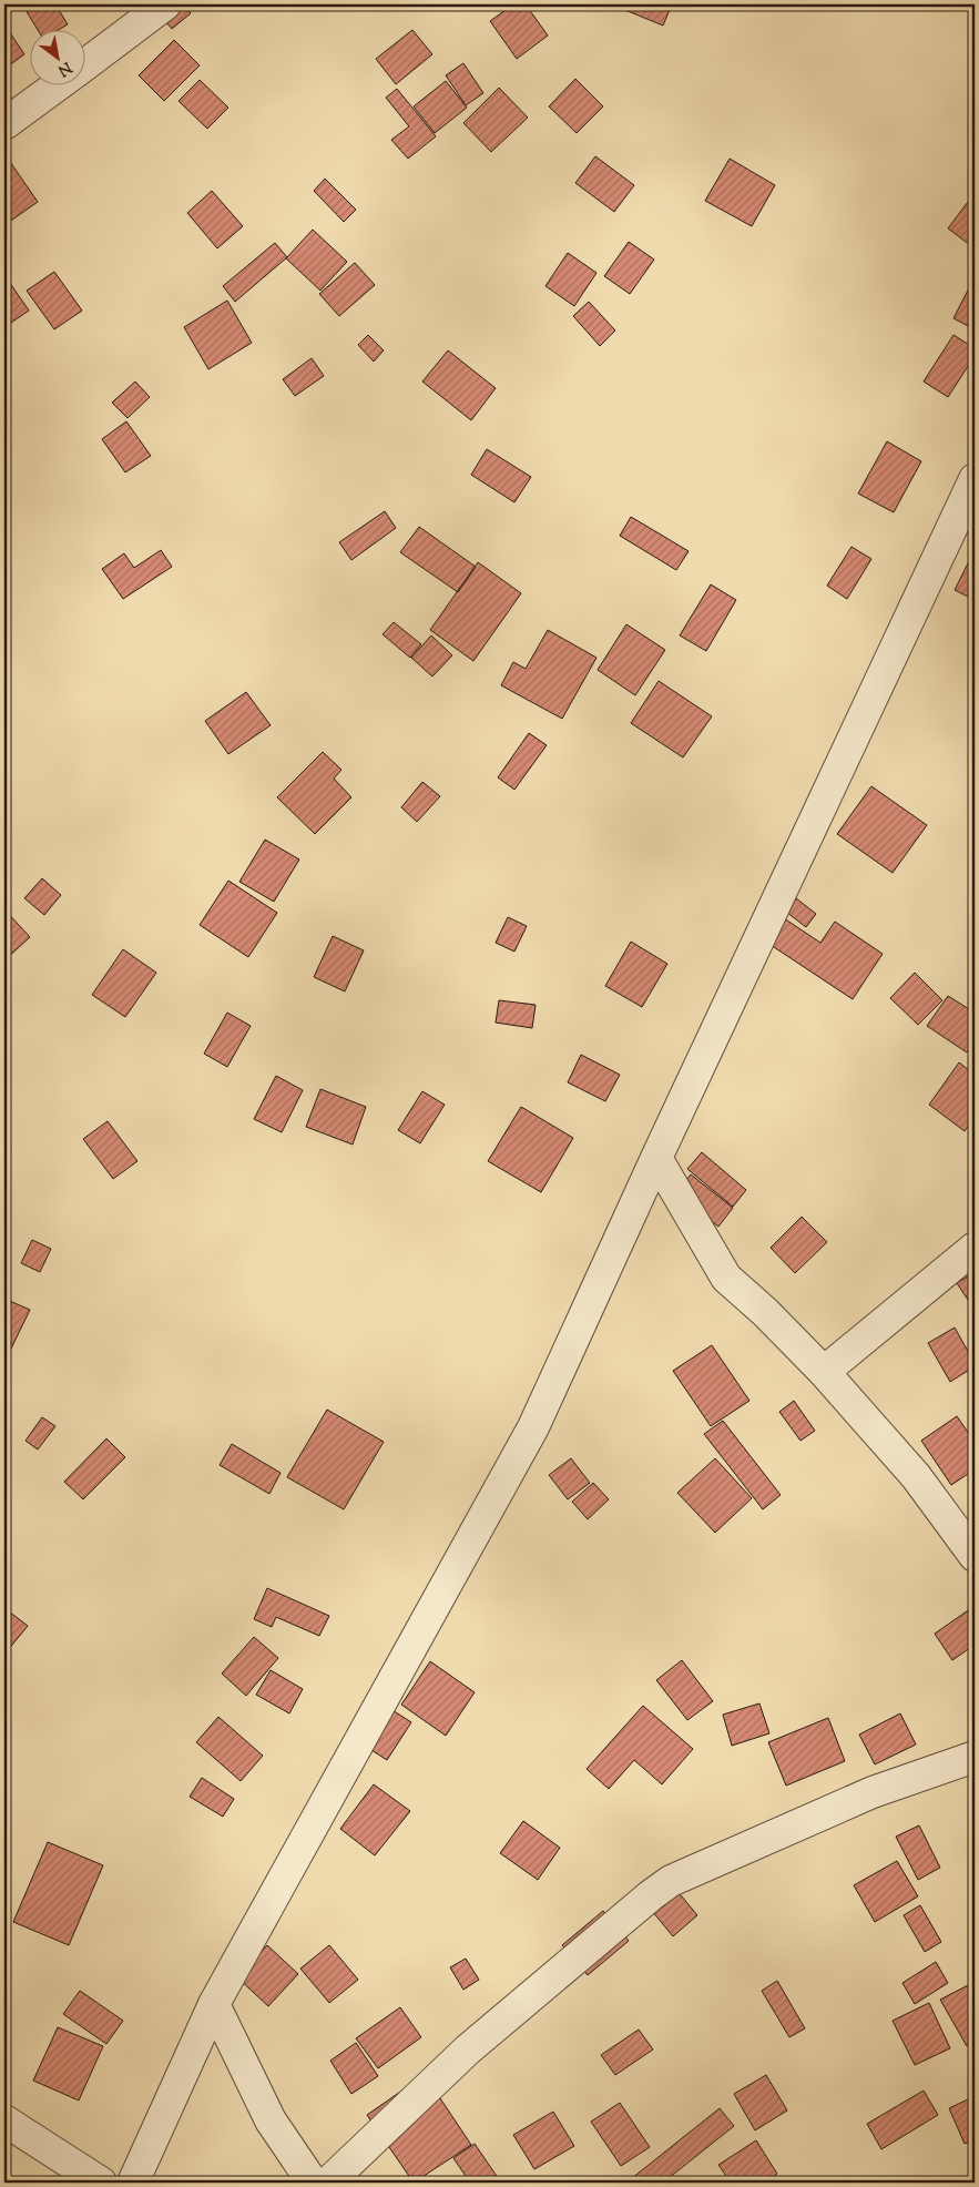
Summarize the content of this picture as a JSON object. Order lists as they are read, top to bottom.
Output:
{
  "north": "bottom right"
}
